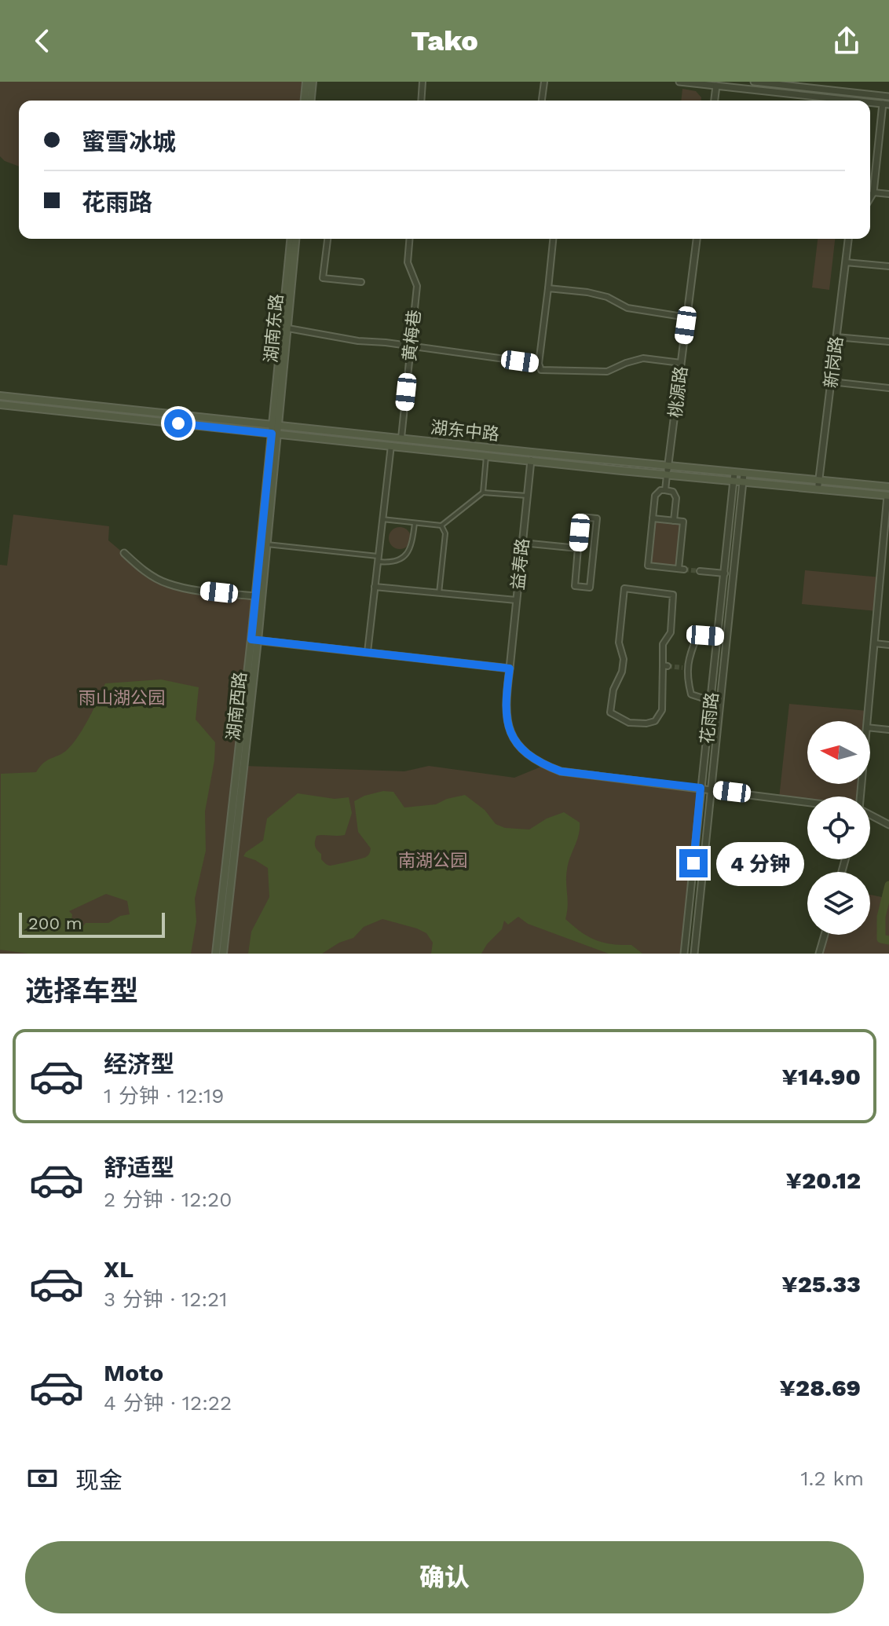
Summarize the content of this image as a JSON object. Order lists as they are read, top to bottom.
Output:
{
  "streets": {
    "main road": ["湖南东路", "湖东中路", "湖南西路"],
    "street": [
      "黄梅巷",
      "新岗路",
      "桃源路",
      "益寿路",
      "花雨路"
    ]
  },
  "crossings": [
    ["湖南东路", "湖东中路"],
    ["黄梅巷", "湖东中路"],
    ["新岗路", "湖东中路"],
    ["桃源路", "湖东中路"],
    ["湖东中路", "益寿路"],
    ["湖东中路", "湖南西路"],
    ["湖东中路", "花雨路"],
    ["益寿路", "花雨路"]
  ],
  "parks": ["雨山湖公园", "南湖公园"],
  "scale_bar": "200 m",
  "north": "left",
  "page": {
    "header": "Tako",
    "banner": ["蜜雪冰城", "花雨路"],
    "bubble": "4 分钟",
    "scale": "200 m",
    "heading": "选择车型",
    "list": [
      {
        "name": "经济型",
        "note": "1 分钟 · 12:19",
        "value": "¥14.90"
      },
      {
        "name": "舒适型",
        "note": "2 分钟 · 12:20",
        "value": "¥20.12"
      },
      {
        "name": "XL",
        "note": "3 分钟 · 12:21",
        "value": "¥25.33"
      },
      {
        "name": "Moto",
        "note": "4 分钟 · 12:22",
        "value": "¥28.69"
      }
    ],
    "pay": ["现金", "1.2 km"],
    "buttons": "确认"
  }
}
